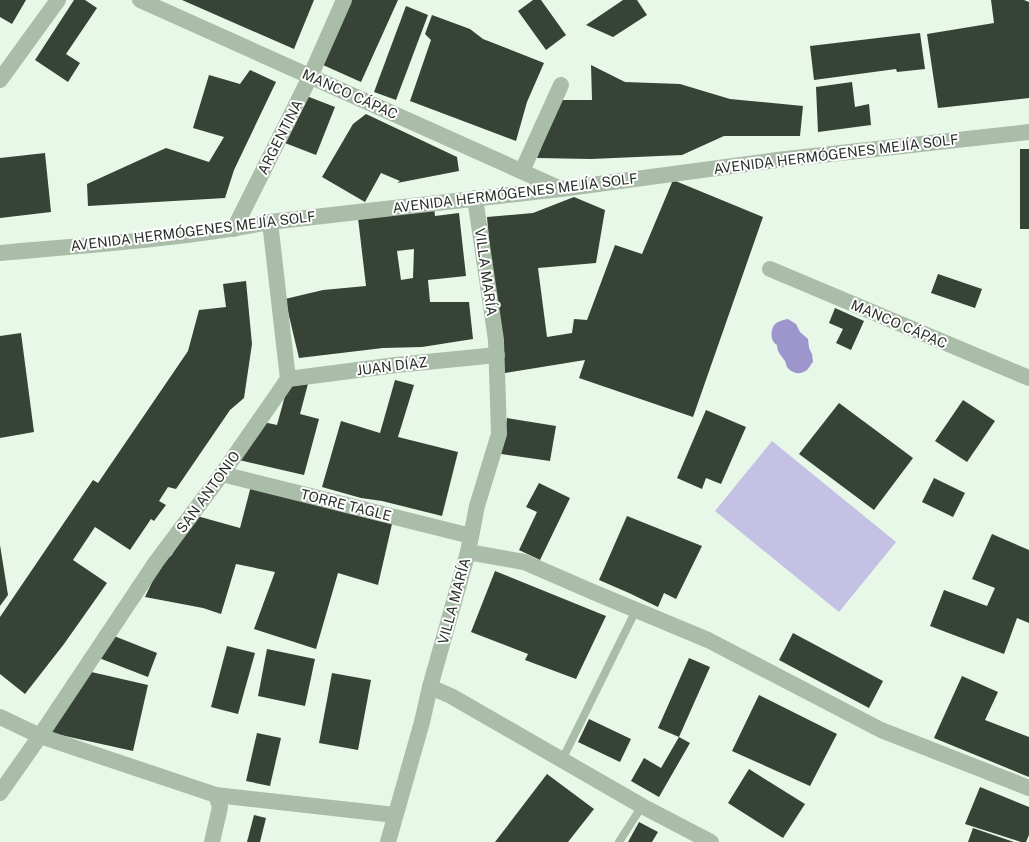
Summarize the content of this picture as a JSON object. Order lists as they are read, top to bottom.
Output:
{
  "streets": {
    "street": [
      "MANCO CÁPAC",
      "ARGENTINA",
      "AVENIDA HERMÓGENES MEJÍA SOLF",
      "VILLA MARÍA",
      "JUAN DÍAZ",
      "SAN ANTONIO",
      "TORRE TAGLE"
    ]
  },
  "crossings": [
    ["MANCO CÁPAC", "ARGENTINA"],
    ["MANCO CÁPAC", "AVENIDA HERMÓGENES MEJÍA SOLF"],
    ["ARGENTINA", "AVENIDA HERMÓGENES MEJÍA SOLF"],
    ["AVENIDA HERMÓGENES MEJÍA SOLF", "VILLA MARÍA"],
    ["VILLA MARÍA", "JUAN DÍAZ"],
    ["VILLA MARÍA", "TORRE TAGLE"],
    ["JUAN DÍAZ", "SAN ANTONIO"],
    ["SAN ANTONIO", "TORRE TAGLE"]
  ]
}
